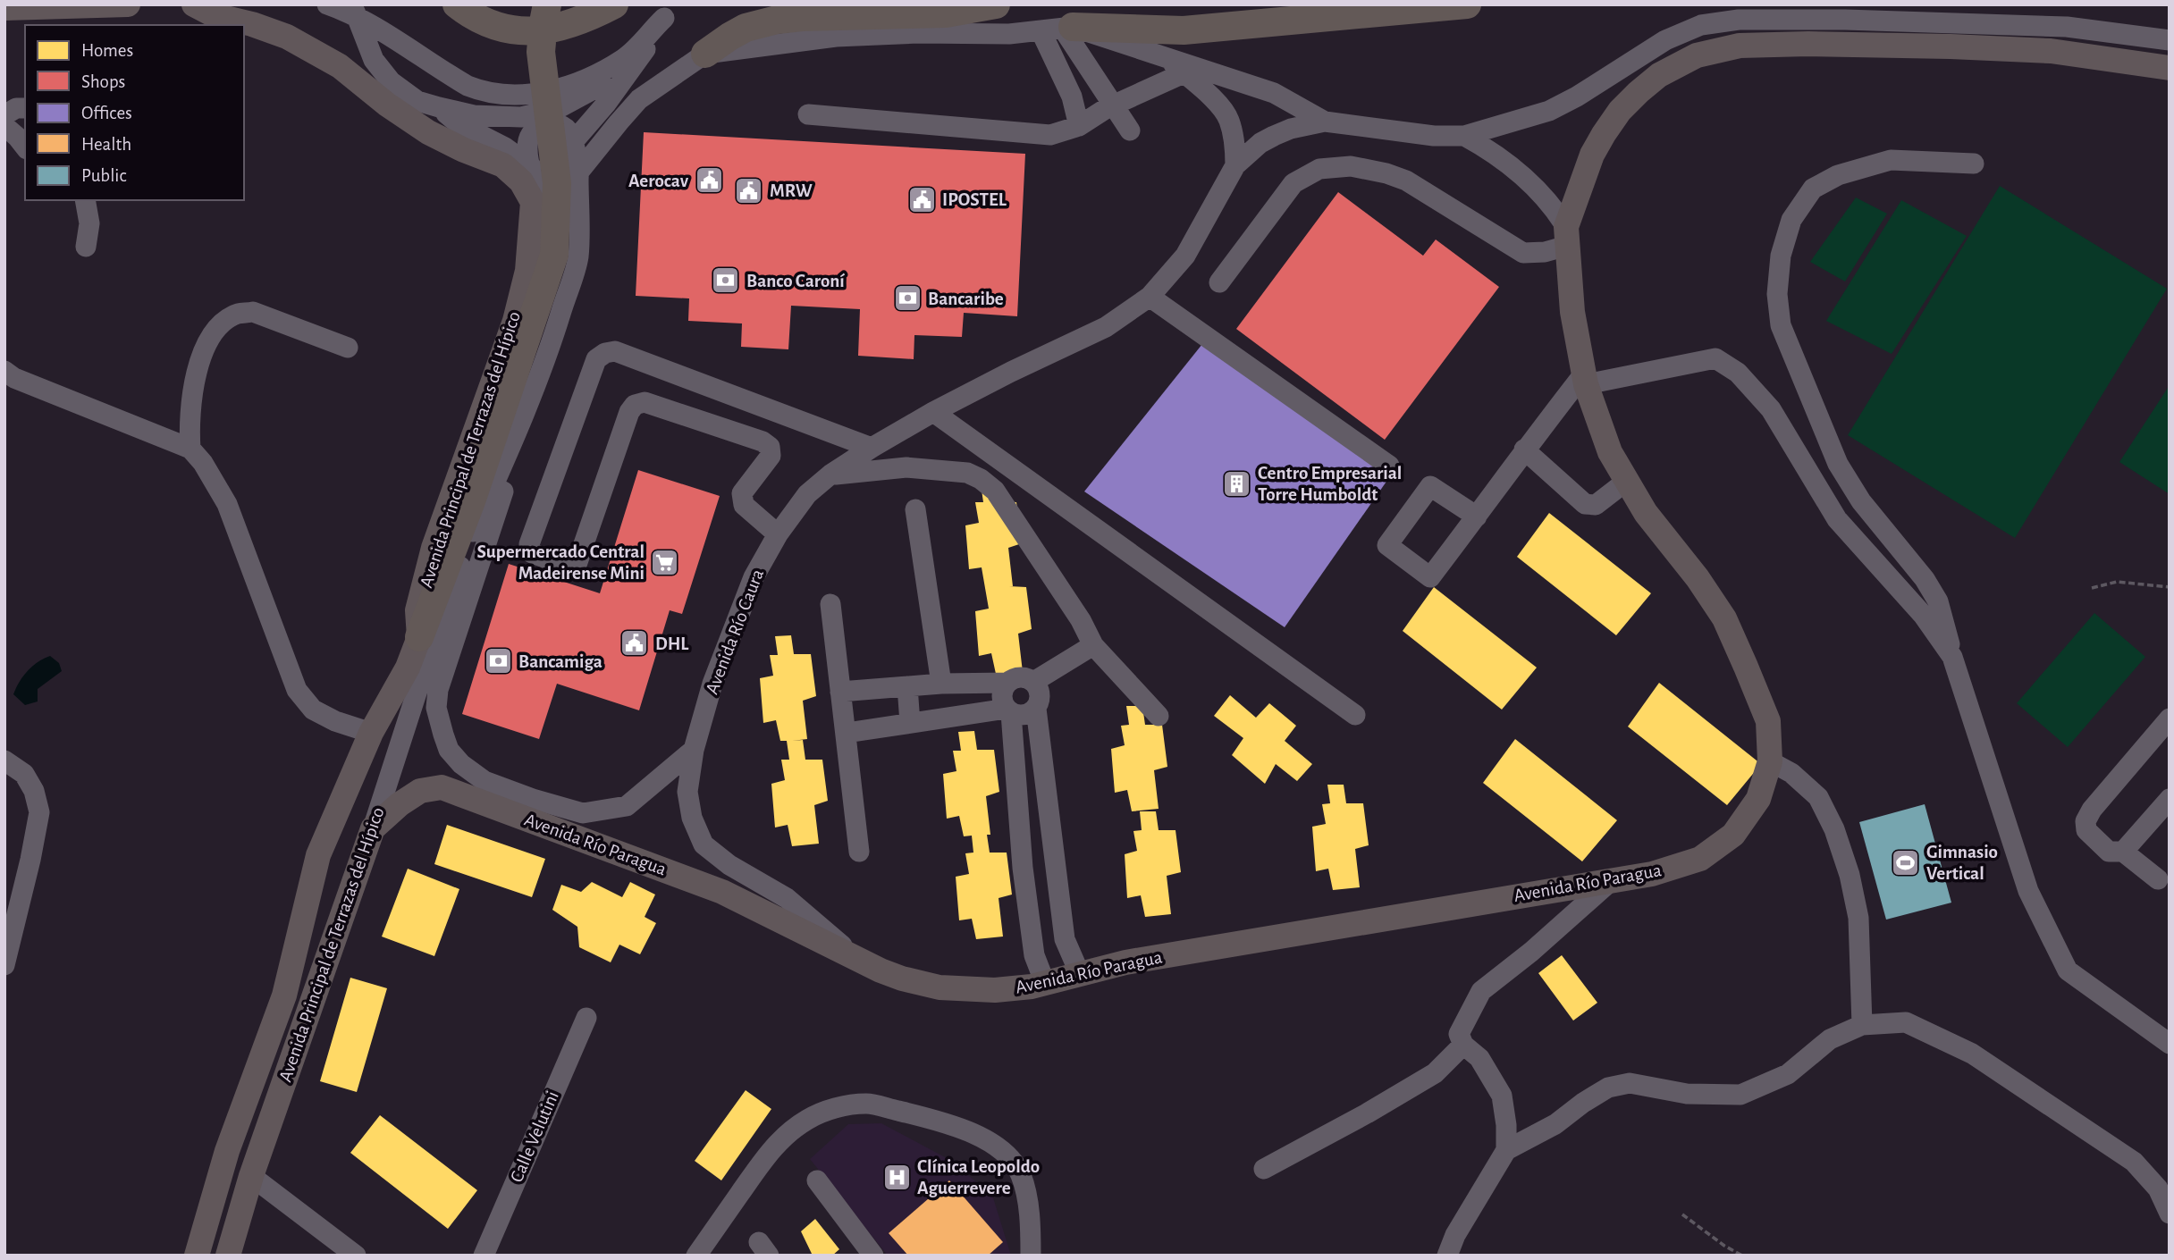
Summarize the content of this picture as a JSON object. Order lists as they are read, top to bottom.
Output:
{
  "streets": {
    "main road": ["Avenida Principal de Terrazas del Hípico", "Avenida Río Paragua"],
    "street": ["Avenida Río Caura", "Calle Velutini"]
  },
  "crossings": [
    ["Avenida Principal de Terrazas del Hípico", "Avenida Río Paragua"],
    ["Avenida Río Caura", "Avenida Río Paragua"]
  ],
  "places": {
    "public building": [
      "Aerocav",
      "MRW",
      "IPOSTEL",
      "DHL"
    ],
    "bank": ["Banco Caroní", "Bancaribe", "Bancamiga"],
    "building": ["Centro Empresarial Torre Humboldt"],
    "supermarket": ["Supermercado Central Madeirense Mini"],
    "sports": ["Gimnasio Vertical"],
    "hospital": ["Clínica Leopoldo Aguerrevere"]
  },
  "legend": [
    "Homes",
    "Shops",
    "Offices",
    "Health",
    "Public"
  ]
}
